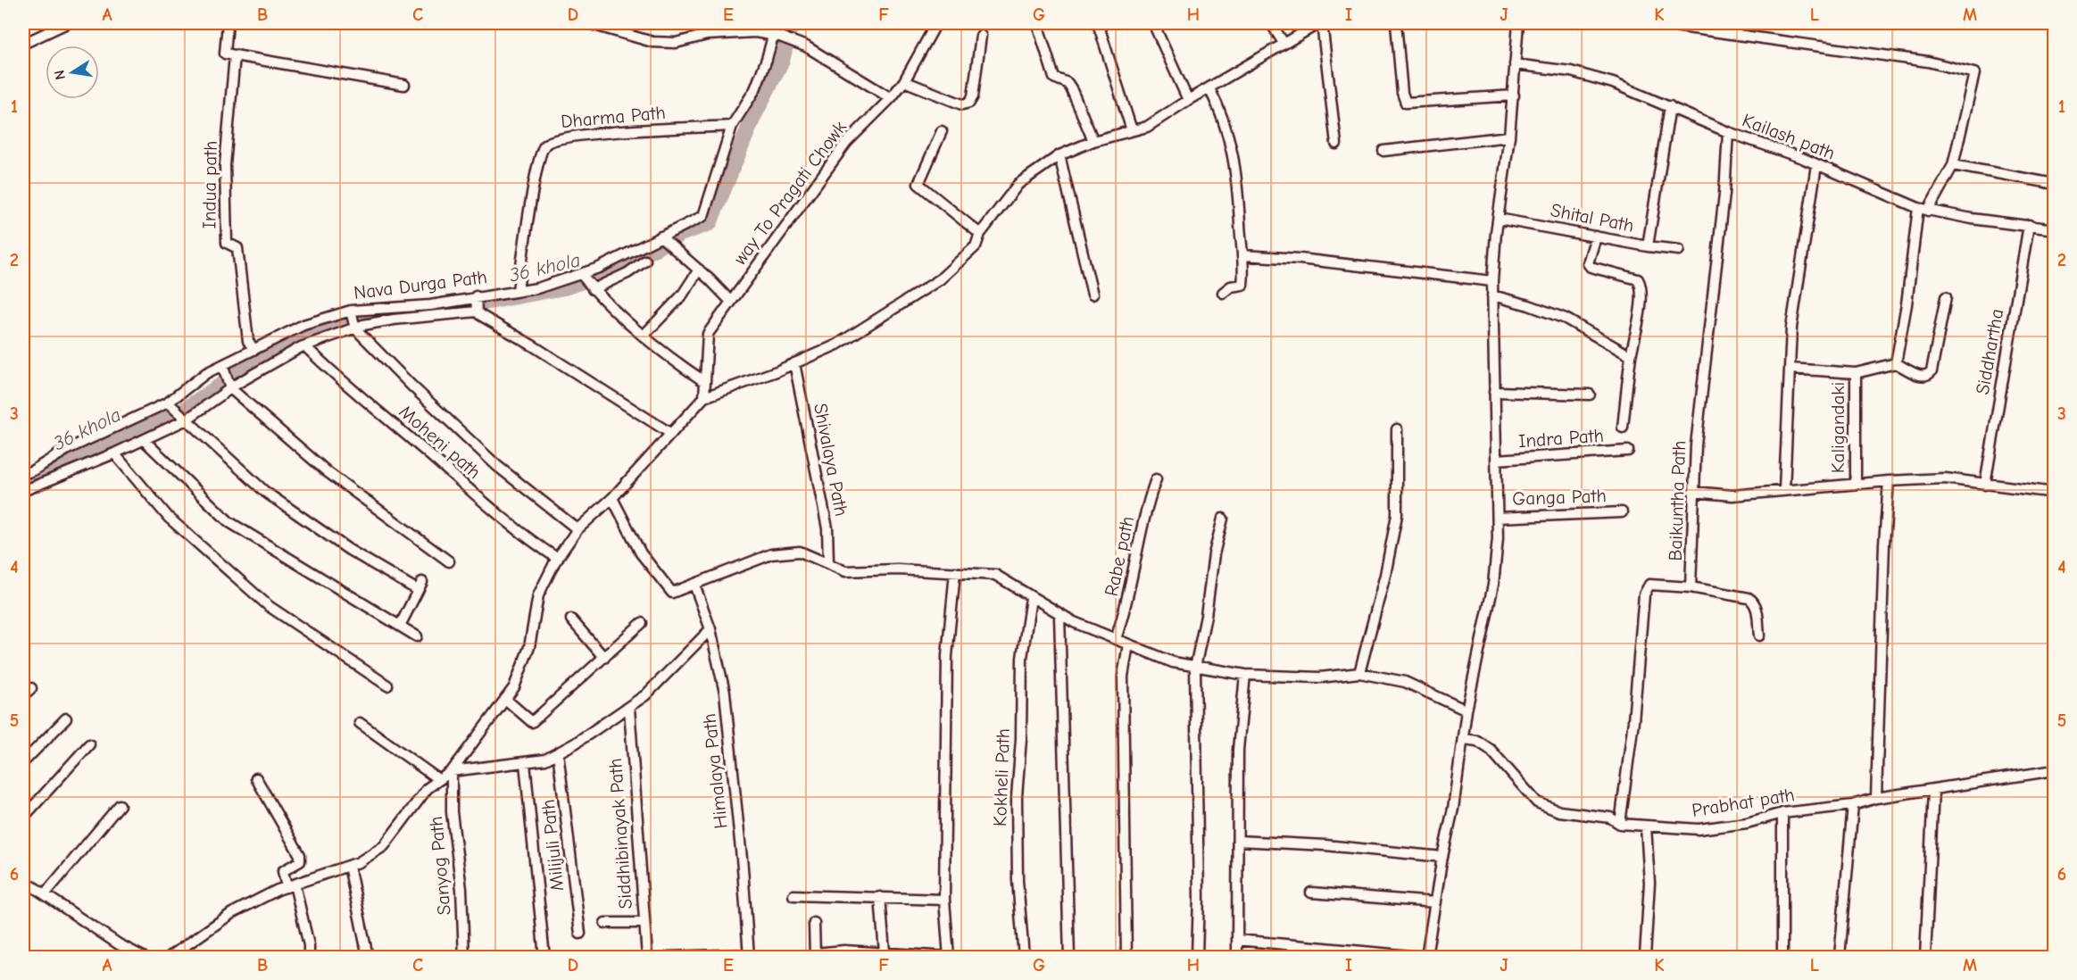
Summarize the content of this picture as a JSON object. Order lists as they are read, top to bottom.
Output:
{
  "streets": {
    "street": [
      "Dharma Path",
      "Kailash path",
      "Indua path",
      "way To Pragati Chowk",
      "Shital Path",
      "Nava Durga Path",
      "Siddhartha",
      "Kaligandaki",
      "Indra Path",
      "Moheni path",
      "Shivalaya Path",
      "Ganga Path",
      "Baikuntha Path",
      "Rabe path",
      "Himalaya Path",
      "Kokheli Path",
      "Prabhat path",
      "Siddhibinayak Path",
      "Milijuli Path",
      "Sanyog Path"
    ]
  },
  "crossings": [
    ["Dharma Path", "Nava Durga Path"],
    ["Kailash path", "Siddhartha"],
    ["Kailash path", "Baikuntha Path"],
    ["Indua path", "Nava Durga Path"],
    ["Baikuntha Path", "Prabhat path"]
  ],
  "water": ["36 khola"],
  "north": "left",
  "grid": {
    "columns": [
      "A",
      "B",
      "C",
      "D",
      "E",
      "F",
      "G",
      "H",
      "I",
      "J",
      "K",
      "L",
      "M"
    ],
    "rows": [
      "1",
      "2",
      "3",
      "4",
      "5",
      "6"
    ]
  }
}
